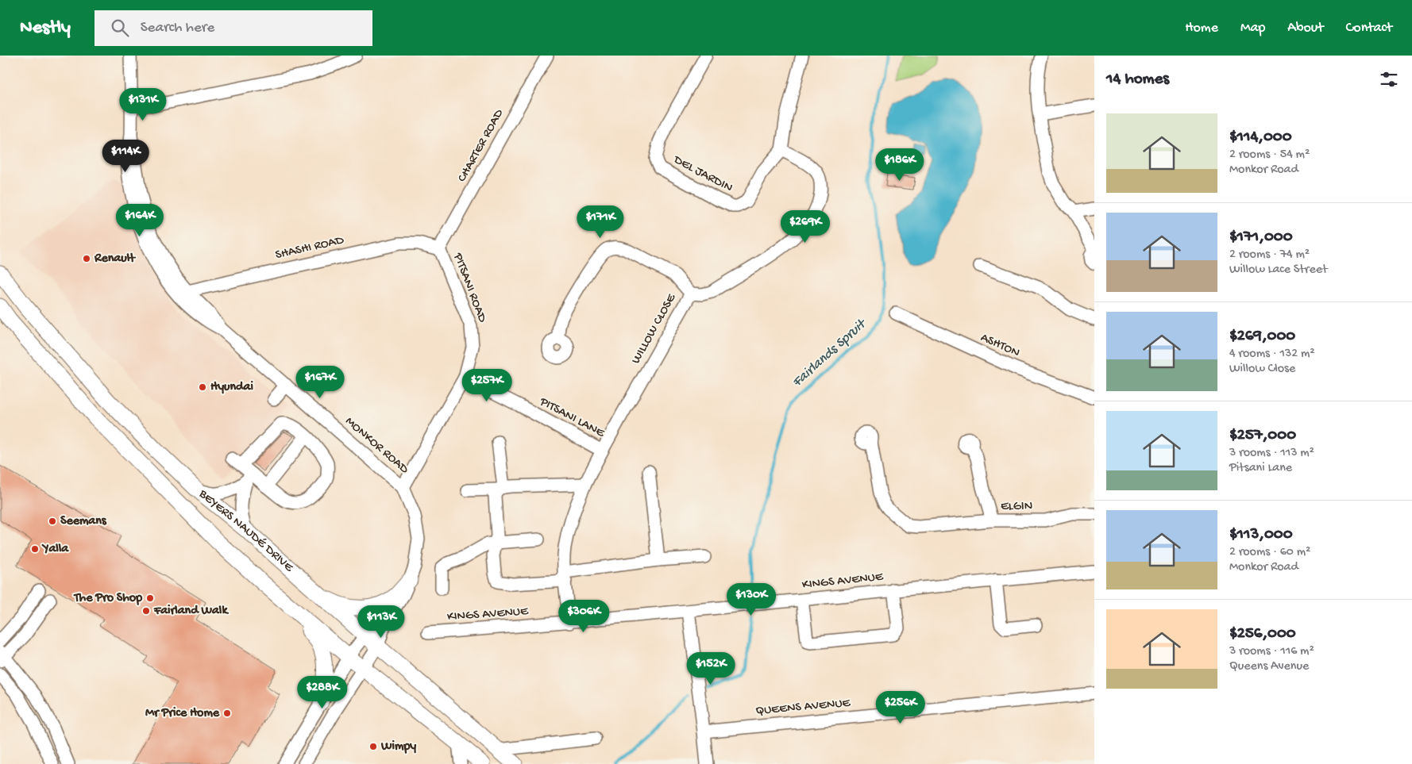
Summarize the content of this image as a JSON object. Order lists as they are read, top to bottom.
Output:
{
  "streets": {
    "main road": ["BEYERS NAUDÉ DRIVE"],
    "street": [
      "CHARTER ROAD",
      "DEL JARDIN",
      "SHASHI ROAD",
      "PITSANI ROAD",
      "WILLOW CLOSE",
      "ASHTON",
      "PITSANI LANE",
      "MONKOR ROAD",
      "ELGIN",
      "KINGS AVENUE",
      "QUEENS AVENUE"
    ]
  },
  "crossings": [
    ["CHARTER ROAD", "SHASHI ROAD"],
    ["CHARTER ROAD", "PITSANI ROAD"],
    ["DEL JARDIN", "WILLOW CLOSE"],
    ["SHASHI ROAD", "PITSANI ROAD"],
    ["SHASHI ROAD", "MONKOR ROAD"],
    ["PITSANI ROAD", "PITSANI LANE"],
    ["PITSANI ROAD", "MONKOR ROAD"],
    ["WILLOW CLOSE", "PITSANI LANE"],
    ["WILLOW CLOSE", "KINGS AVENUE"],
    ["MONKOR ROAD", "BEYERS NAUDÉ DRIVE"]
  ],
  "water": ["Fairlands Spruit"],
  "places": [
    "Renault",
    "Hyundai",
    "Seemans",
    "Yalla",
    "The Pro Shop",
    "Fairland Walk",
    "Mr Price Home",
    "Wimpy"
  ],
  "page": {
    "header": "Nestly",
    "search": "Search here",
    "nav": [
      "Home",
      "Map",
      "About",
      "Contact"
    ],
    "heading": "14 homes",
    "price": [
      "$131K",
      "$114K",
      "$186K",
      "$164K",
      "$171K",
      "$269K",
      "$167K",
      "$257K",
      "$130K",
      "$306K",
      "$113K",
      "$152K",
      "$288K",
      "$256K"
    ],
    "list": [
      {
        "name": "$114,000",
        "note": "2 rooms · 54 m² · Monkor Road"
      },
      {
        "name": "$171,000",
        "note": "2 rooms · 74 m² · Willow Lace Street"
      },
      {
        "name": "$269,000",
        "note": "4 rooms · 132 m² · Willow Close"
      },
      {
        "name": "$257,000",
        "note": "3 rooms · 113 m² · Pitsani Lane"
      },
      {
        "name": "$113,000",
        "note": "2 rooms · 60 m² · Monkor Road"
      },
      {
        "name": "$256,000",
        "note": "3 rooms · 116 m² · Queens Avenue"
      }
    ]
  }
}
